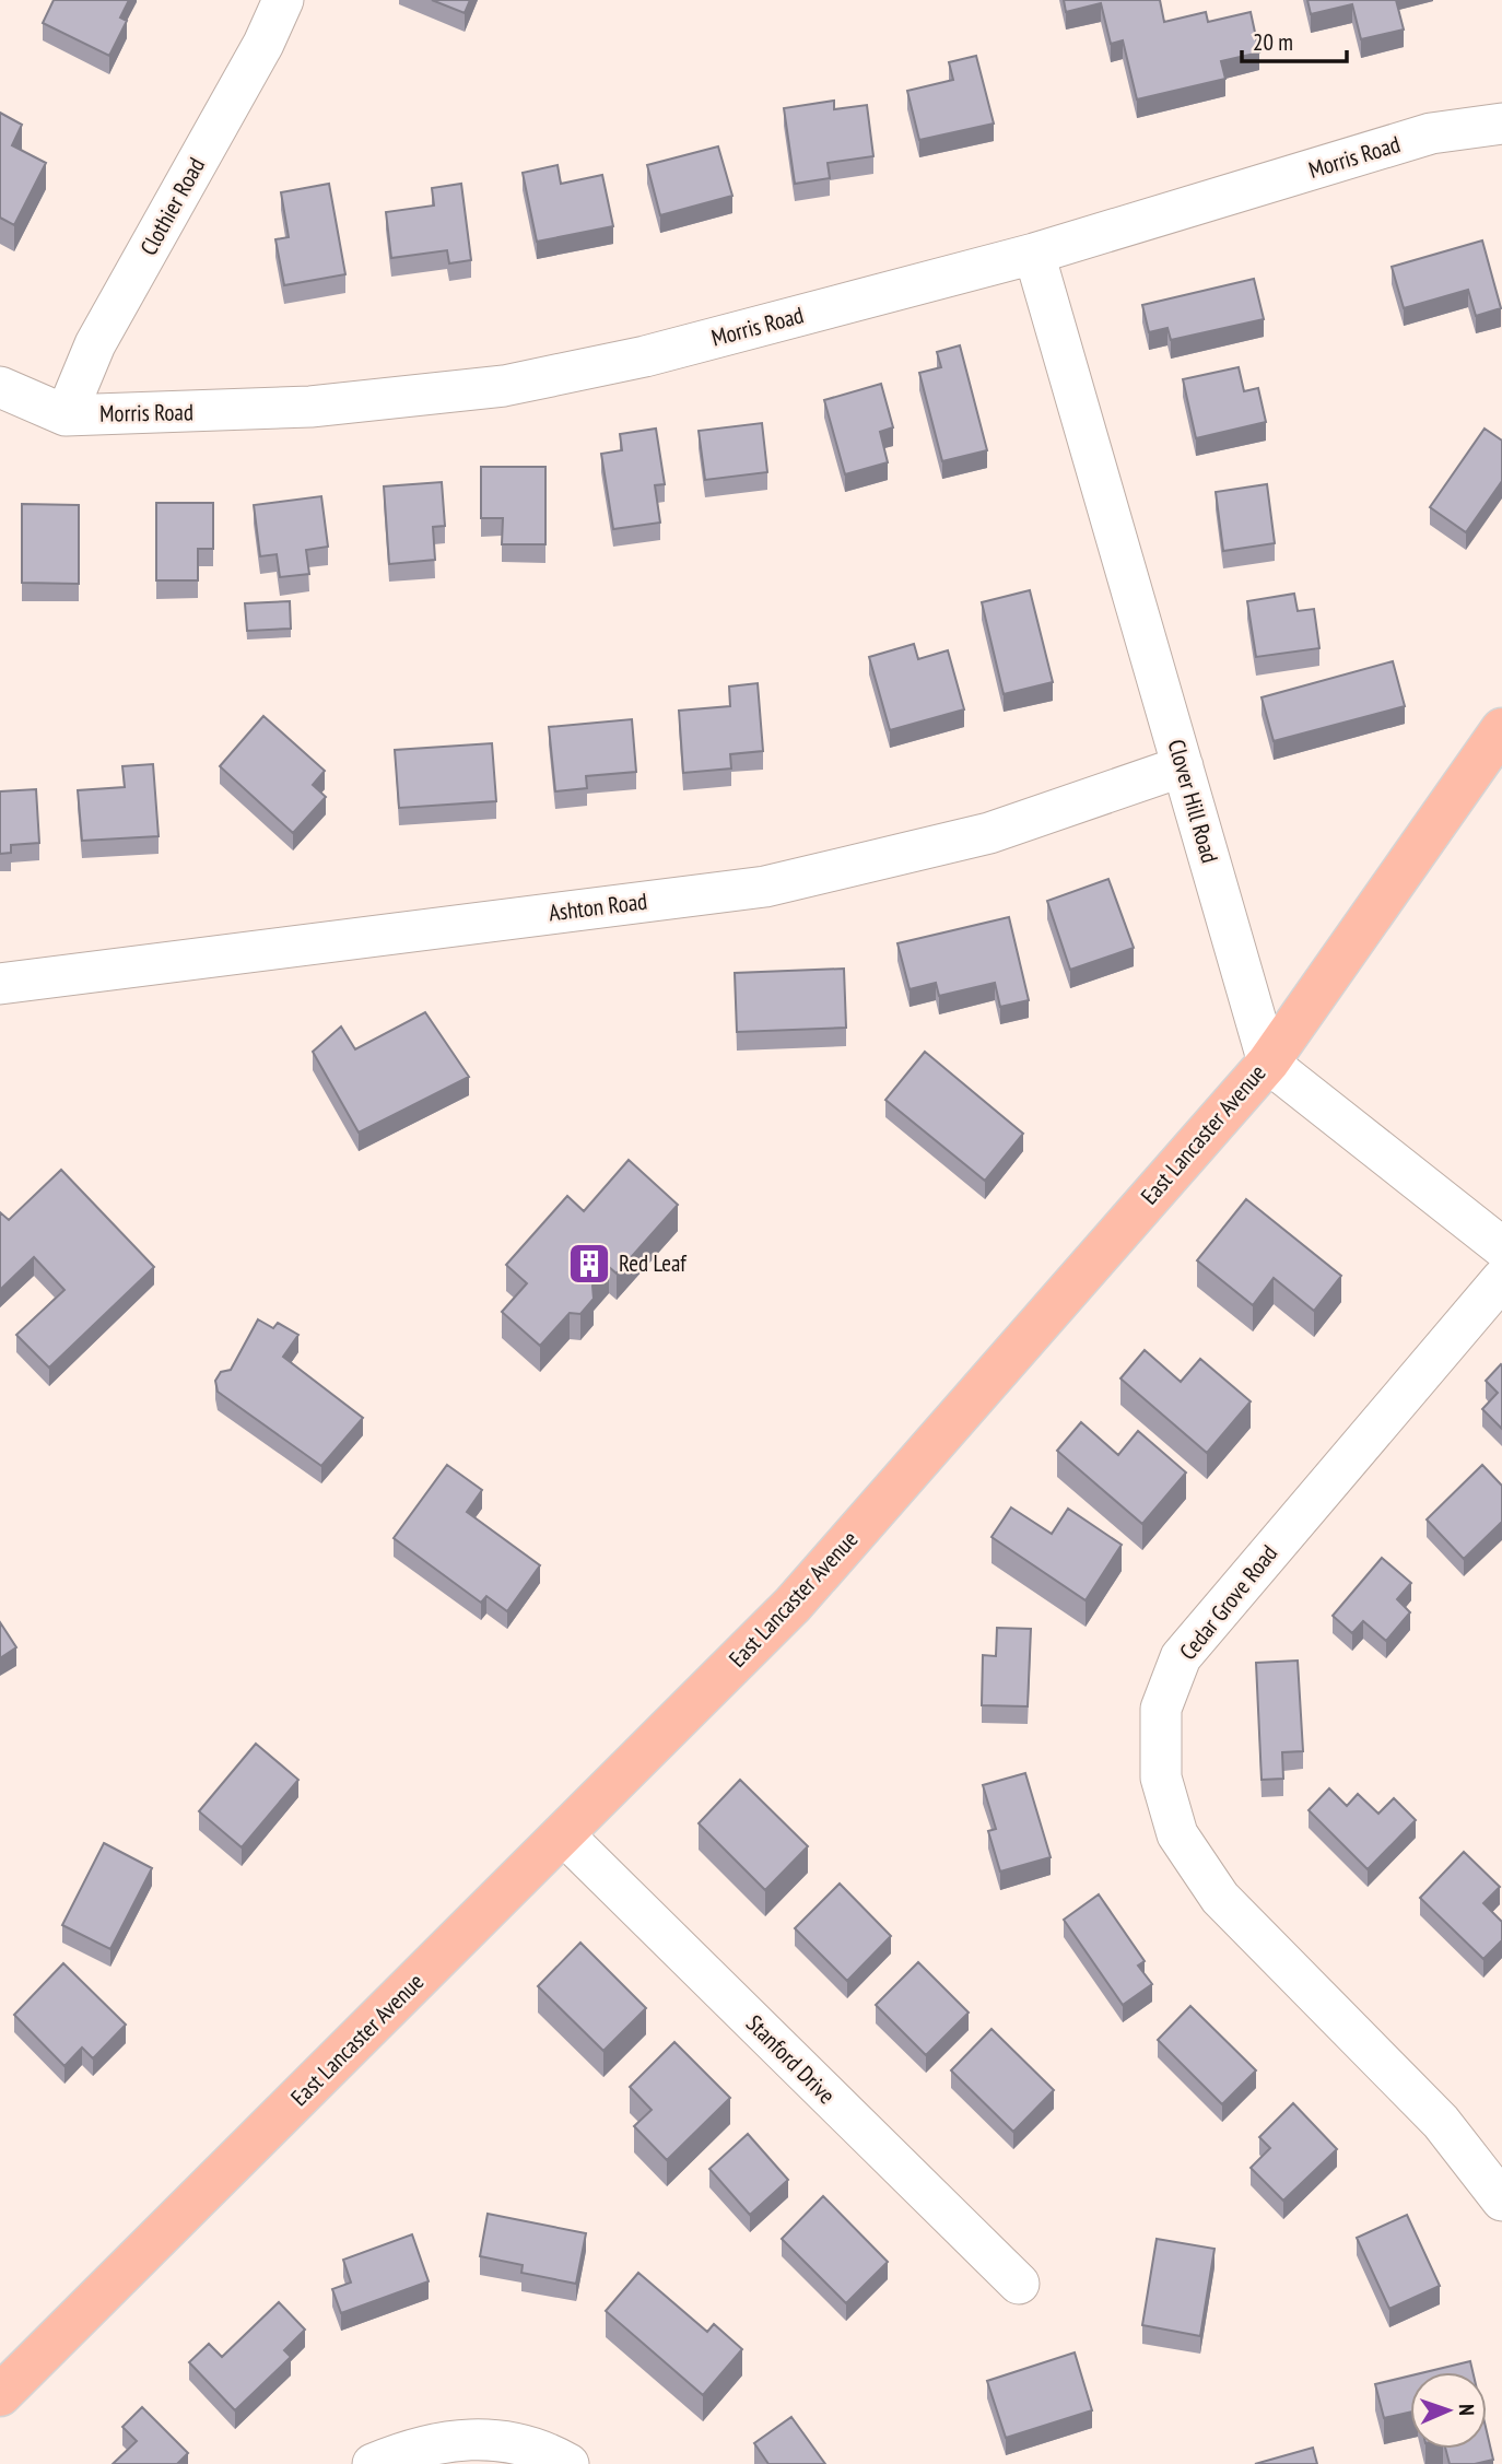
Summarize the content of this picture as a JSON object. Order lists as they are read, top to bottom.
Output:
{
  "streets": {
    "highway": ["East Lancaster Avenue"],
    "street": [
      "Morris Road",
      "Clothier Road",
      "Clover Hill Road",
      "Ashton Road",
      "Cedar Grove Road",
      "Stanford Drive"
    ]
  },
  "crossings": [
    ["Morris Road", "Clothier Road"],
    ["Morris Road", "Clover Hill Road"],
    ["Clover Hill Road", "Ashton Road"],
    ["Clover Hill Road", "East Lancaster Avenue"],
    ["East Lancaster Avenue", "Stanford Drive"]
  ],
  "places": {
    "building": ["Red Leaf"]
  },
  "scale_bar": "20 m",
  "north": "right"
}
